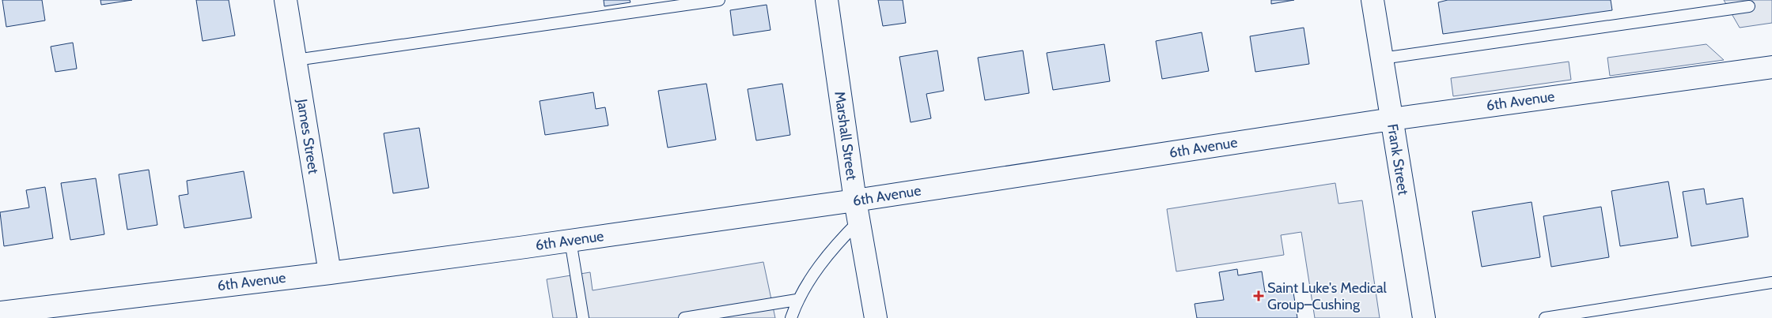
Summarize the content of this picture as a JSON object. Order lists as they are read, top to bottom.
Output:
{
  "streets": {
    "street": [
      "6th Avenue",
      "Marshall Street",
      "James Street",
      "Frank Street"
    ]
  },
  "crossings": [
    ["6th Avenue", "Marshall Street"],
    ["6th Avenue", "James Street"],
    ["6th Avenue", "Frank Street"]
  ],
  "places": {
    "health": ["Saint Luke's Medical Group–Cushing"]
  }
}
